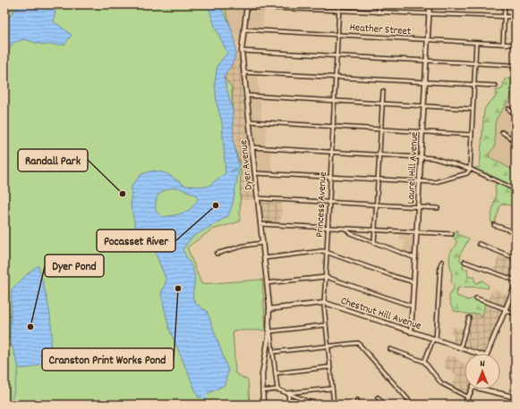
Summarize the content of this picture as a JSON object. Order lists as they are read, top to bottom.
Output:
{
  "streets": {
    "street": [
      "Heather Street",
      "Dyer Avenue",
      "Laurel Hill Avenue",
      "Princess Avenue",
      "Chestnut Hill Avenue"
    ]
  },
  "crossings": [
    ["Heather Street", "Dyer Avenue"],
    ["Heather Street", "Laurel Hill Avenue"],
    ["Heather Street", "Princess Avenue"],
    ["Dyer Avenue", "Chestnut Hill Avenue"],
    ["Laurel Hill Avenue", "Chestnut Hill Avenue"],
    ["Princess Avenue", "Chestnut Hill Avenue"]
  ],
  "places": [
    "Randall Park",
    "Pocasset River",
    "Cranston Print Works Pond",
    "Dyer Pond"
  ],
  "north": "top"
}
